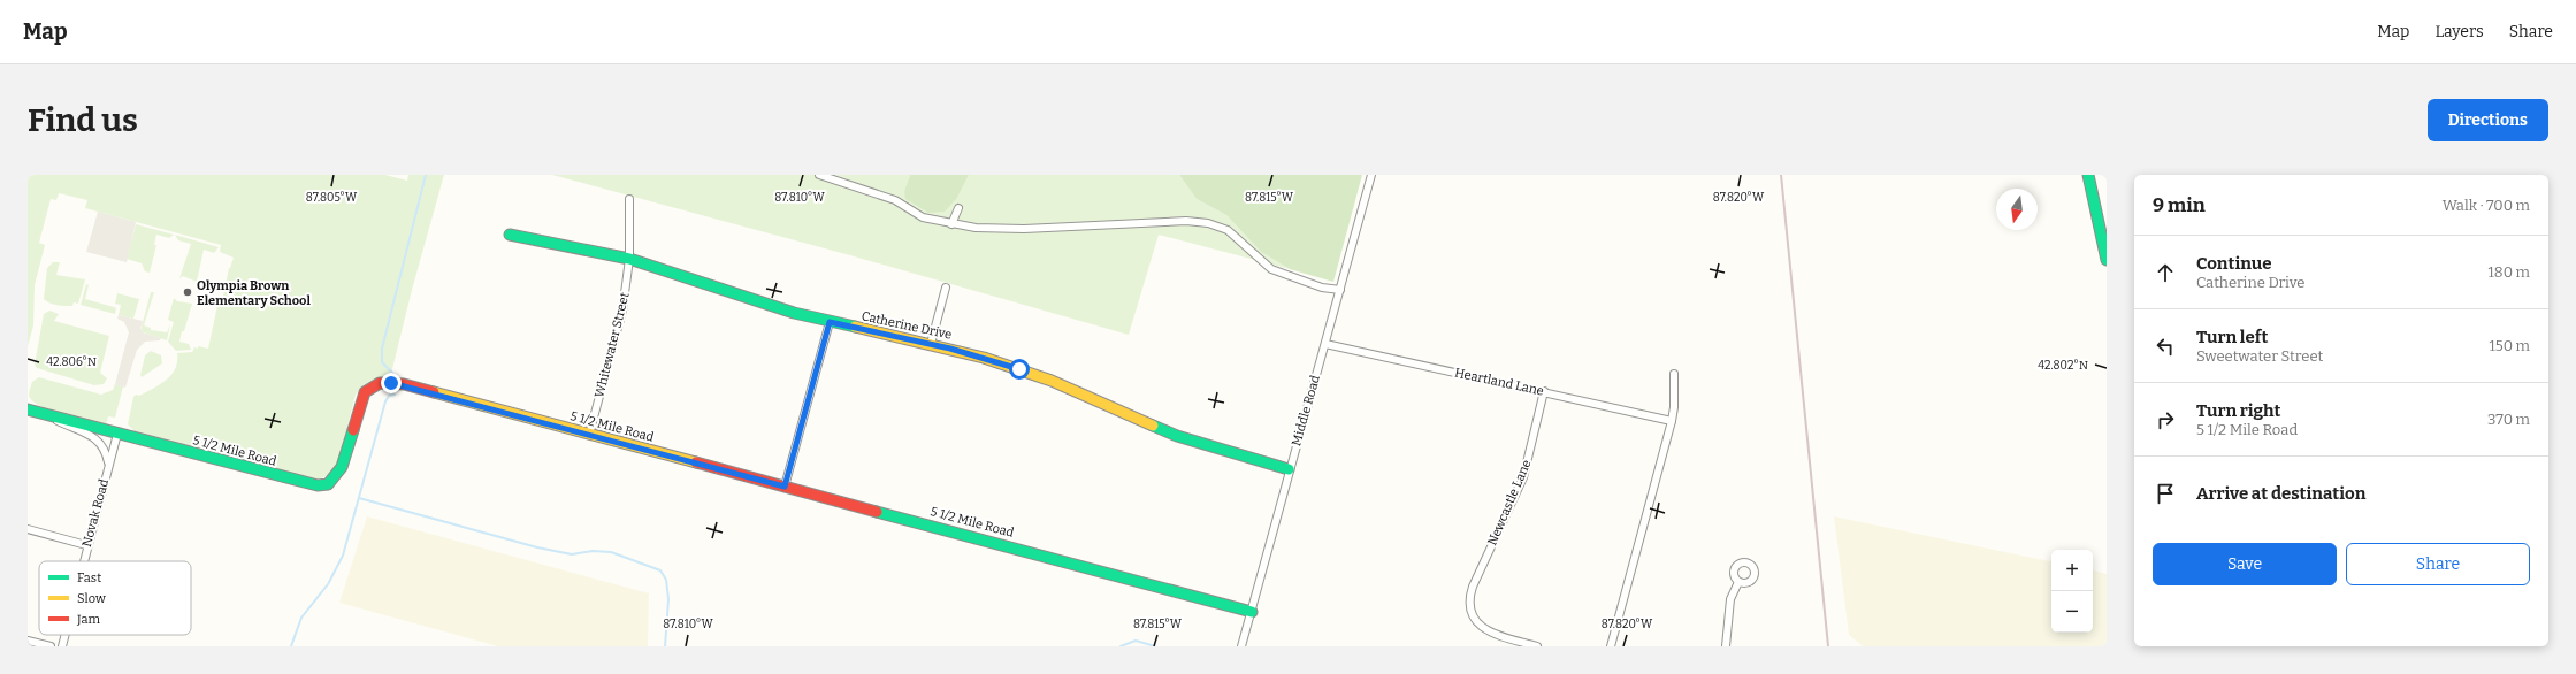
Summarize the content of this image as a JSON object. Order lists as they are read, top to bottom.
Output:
{
  "streets": {
    "street": [
      "Catherine Drive",
      "Whitewater Street",
      "Heartland Lane",
      "Middle Road",
      "5 1/2 Mile Road",
      "Newcastle Lane",
      "Novak Road"
    ]
  },
  "crossings": [
    ["Catherine Drive", "Whitewater Street"],
    ["Catherine Drive", "Middle Road"],
    ["Whitewater Street", "5 1/2 Mile Road"],
    ["Heartland Lane", "Middle Road"],
    ["Heartland Lane", "Newcastle Lane"],
    ["Middle Road", "5 1/2 Mile Road"],
    ["5 1/2 Mile Road", "Novak Road"]
  ],
  "places": ["Olympia Brown Elementary School"],
  "legend": ["Fast", "Slow", "Jam"],
  "north": "bottom",
  "page": {
    "header": "Map",
    "nav": ["Map", "Layers", "Share"],
    "buttons": [
      "Directions",
      ["Save", "Share"]
    ],
    "title": "Find us",
    "heading": ["9 min", "Walk · 700 m"],
    "list": [
      ["Continue", "Catherine Drive", "180 m"],
      ["Turn left", "Sweetwater Street", "150 m"],
      ["Turn right", "5 1/2 Mile Road", "370 m"],
      "Arrive at destination"
    ],
    "map_buttons": ["+", "−"]
  },
  "coordinates": [
    "87.805°W",
    "87.810°W",
    "87.815°W",
    "87.820°W",
    "42.806°N",
    "42.802°N"
  ]
}
